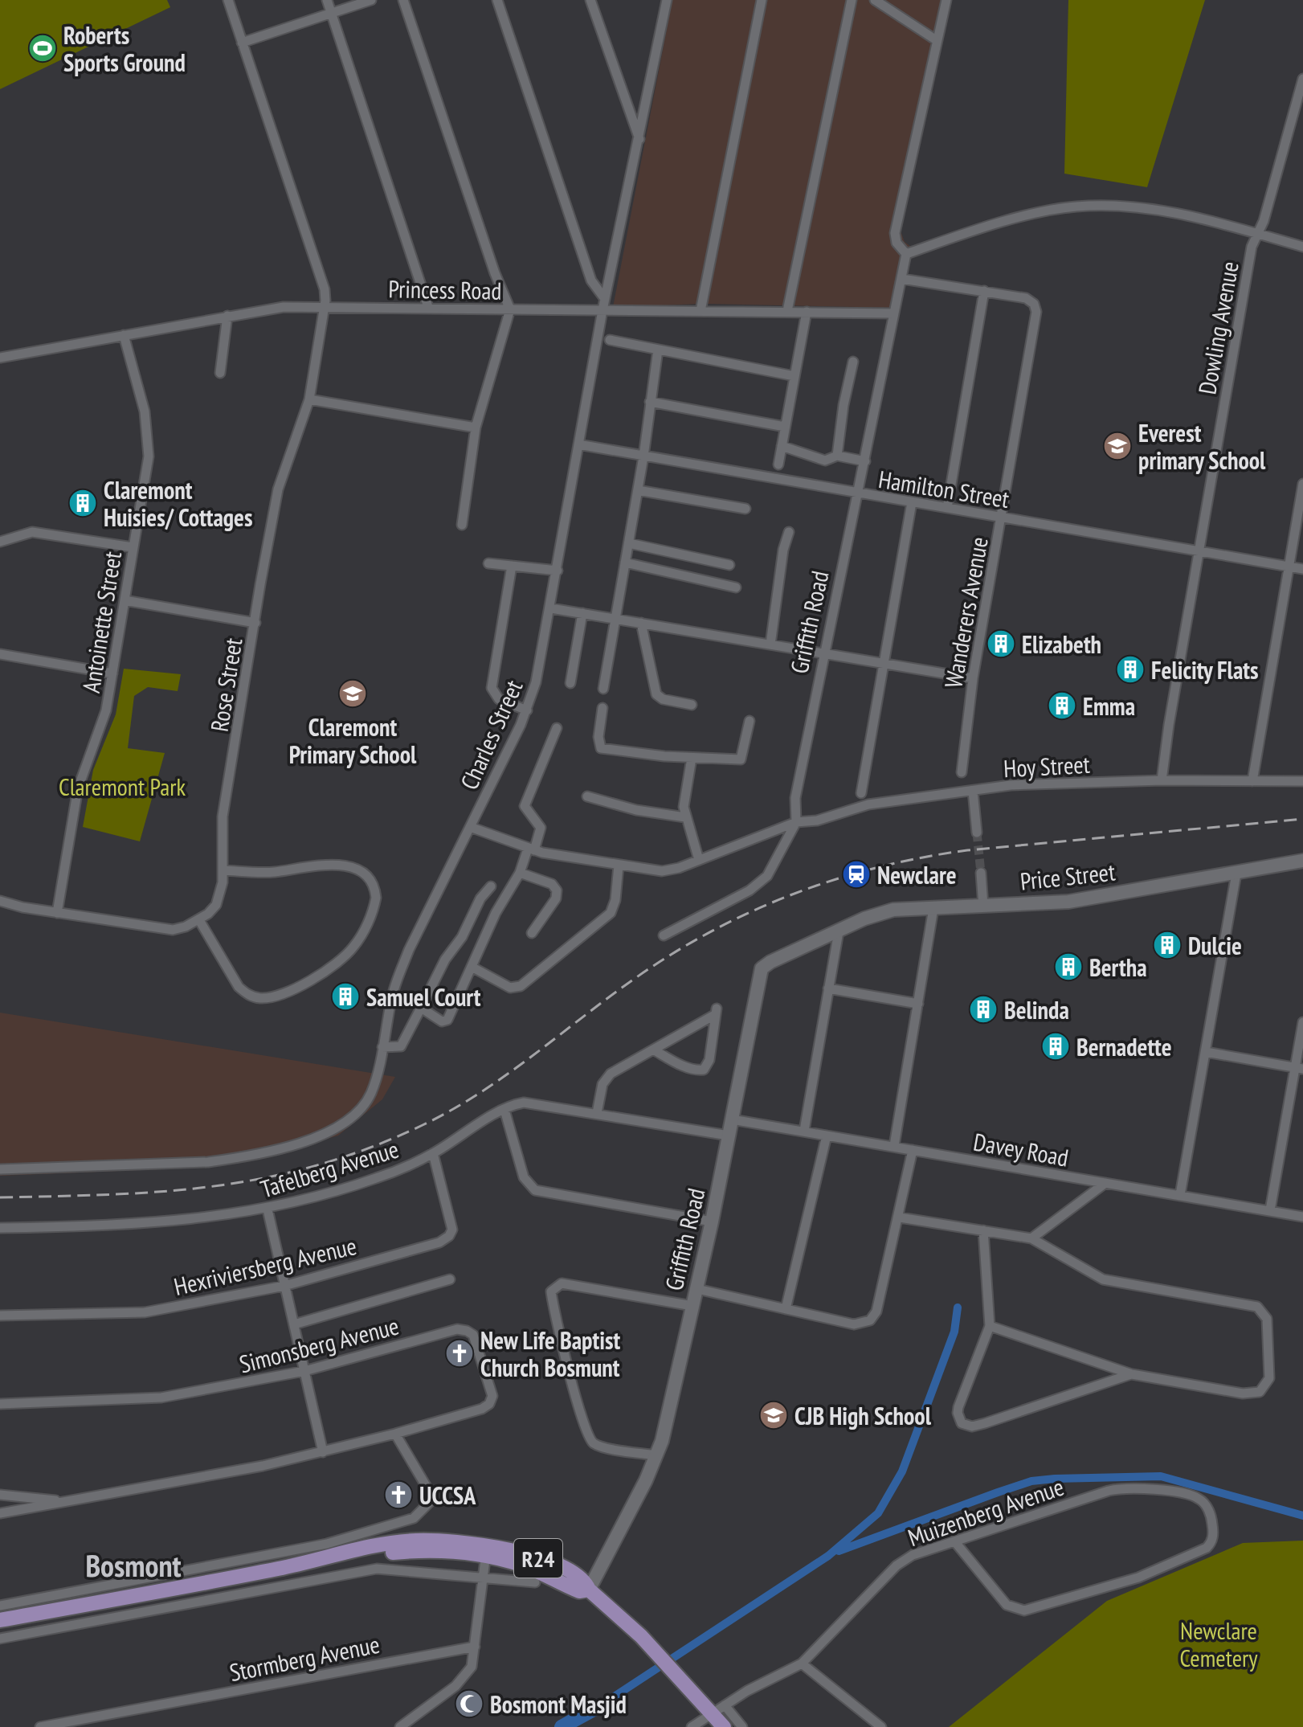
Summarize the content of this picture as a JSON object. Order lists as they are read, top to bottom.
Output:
{
  "streets": {
    "main road": ["R24"],
    "street": [
      "Princess Road",
      "Dowling Avenue",
      "Hamilton Street",
      "Wanderers Avenue",
      "Antoinette Street",
      "Griffith Road",
      "Rose Street",
      "Charles Street",
      "Hoy Street",
      "Price Street",
      "Davey Road",
      "Tafelberg Avenue",
      "Hexriviersberg Avenue",
      "Simonsberg Avenue",
      "Muizenberg Avenue",
      "Stormberg Avenue"
    ]
  },
  "crossings": [
    ["Princess Road", "Antoinette Street"],
    ["Princess Road", "Griffith Road"],
    ["Princess Road", "Rose Street"],
    ["Princess Road", "Charles Street"],
    ["Dowling Avenue", "Hamilton Street"],
    ["Dowling Avenue", "Hoy Street"],
    ["Hamilton Street", "Wanderers Avenue"],
    ["Hamilton Street", "Griffith Road"],
    ["Hamilton Street", "Charles Street"],
    ["Griffith Road", "Hoy Street"],
    ["Griffith Road", "Price Street"],
    ["Griffith Road", "Davey Road"],
    ["Griffith Road", "Tafelberg Avenue"],
    ["Griffith Road", "R24"],
    ["Charles Street", "Hoy Street"],
    ["Tafelberg Avenue", "Hexriviersberg Avenue"],
    ["Muizenberg Avenue", "R24"]
  ],
  "districts": ["Bosmont"],
  "parks": ["Claremont Park", "Newclare Cemetery"],
  "places": {
    "sports": ["Roberts Sports Ground"],
    "school or university": ["Everest primary School", "Claremont Primary School", "CJB High School"],
    "building": [
      "Claremont Huisies/ Cottages",
      "Elizabeth",
      "Felicity Flats",
      "Emma",
      "Dulcie",
      "Bertha",
      "Samuel Court",
      "Belinda",
      "Bernadette"
    ],
    "station": ["Newclare"],
    "church": ["New Life Baptist Church Bosmunt", "UCCSA"],
    "mosque": ["Bosmont Masjid"]
  }
}
